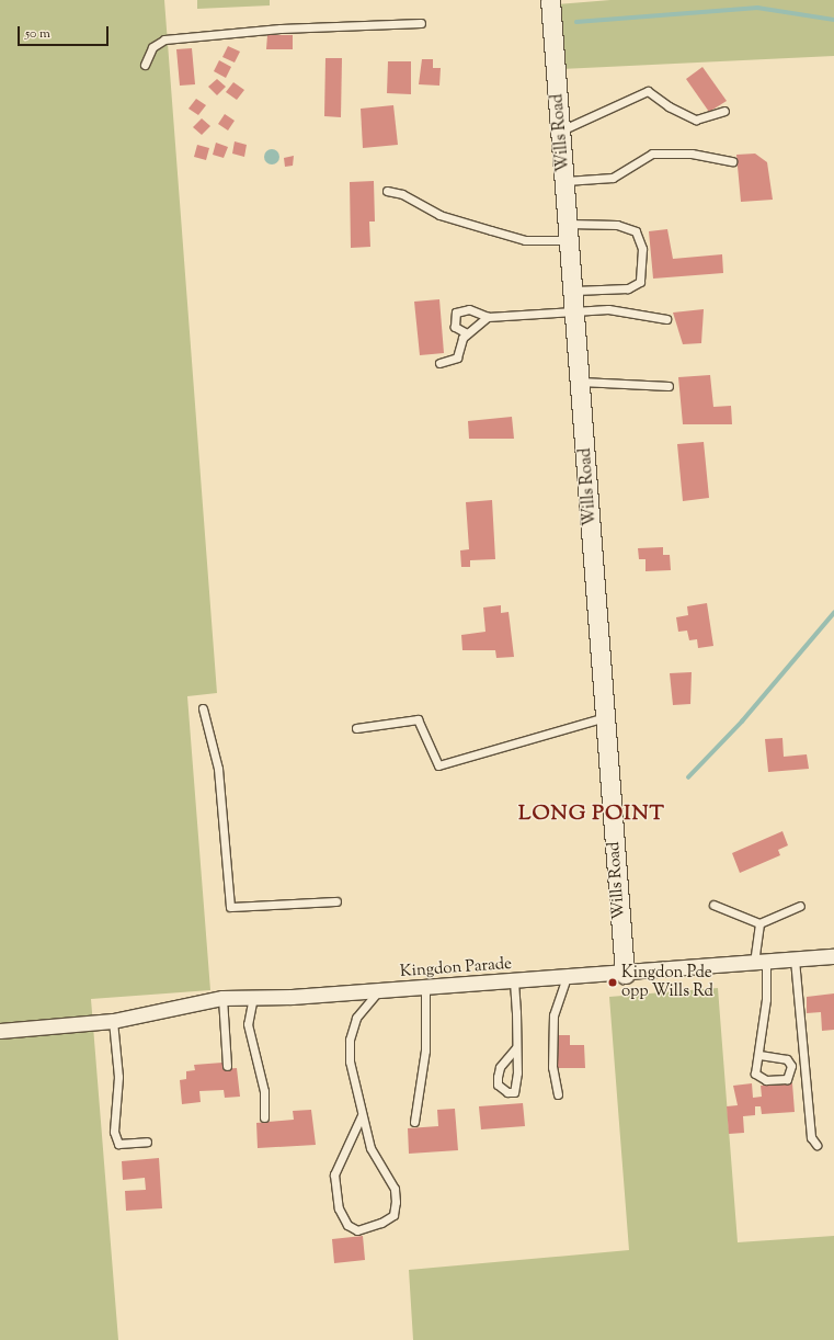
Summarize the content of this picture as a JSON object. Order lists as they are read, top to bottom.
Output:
{
  "streets": {
    "street": ["Wills Road", "Kingdon Parade"]
  },
  "crossings": [
    ["Wills Road", "Kingdon Parade"]
  ],
  "districts": ["LONG POINT"],
  "places": ["Kingdon Pde opp Wills Rd"],
  "scale_bar": "50 m"
}
